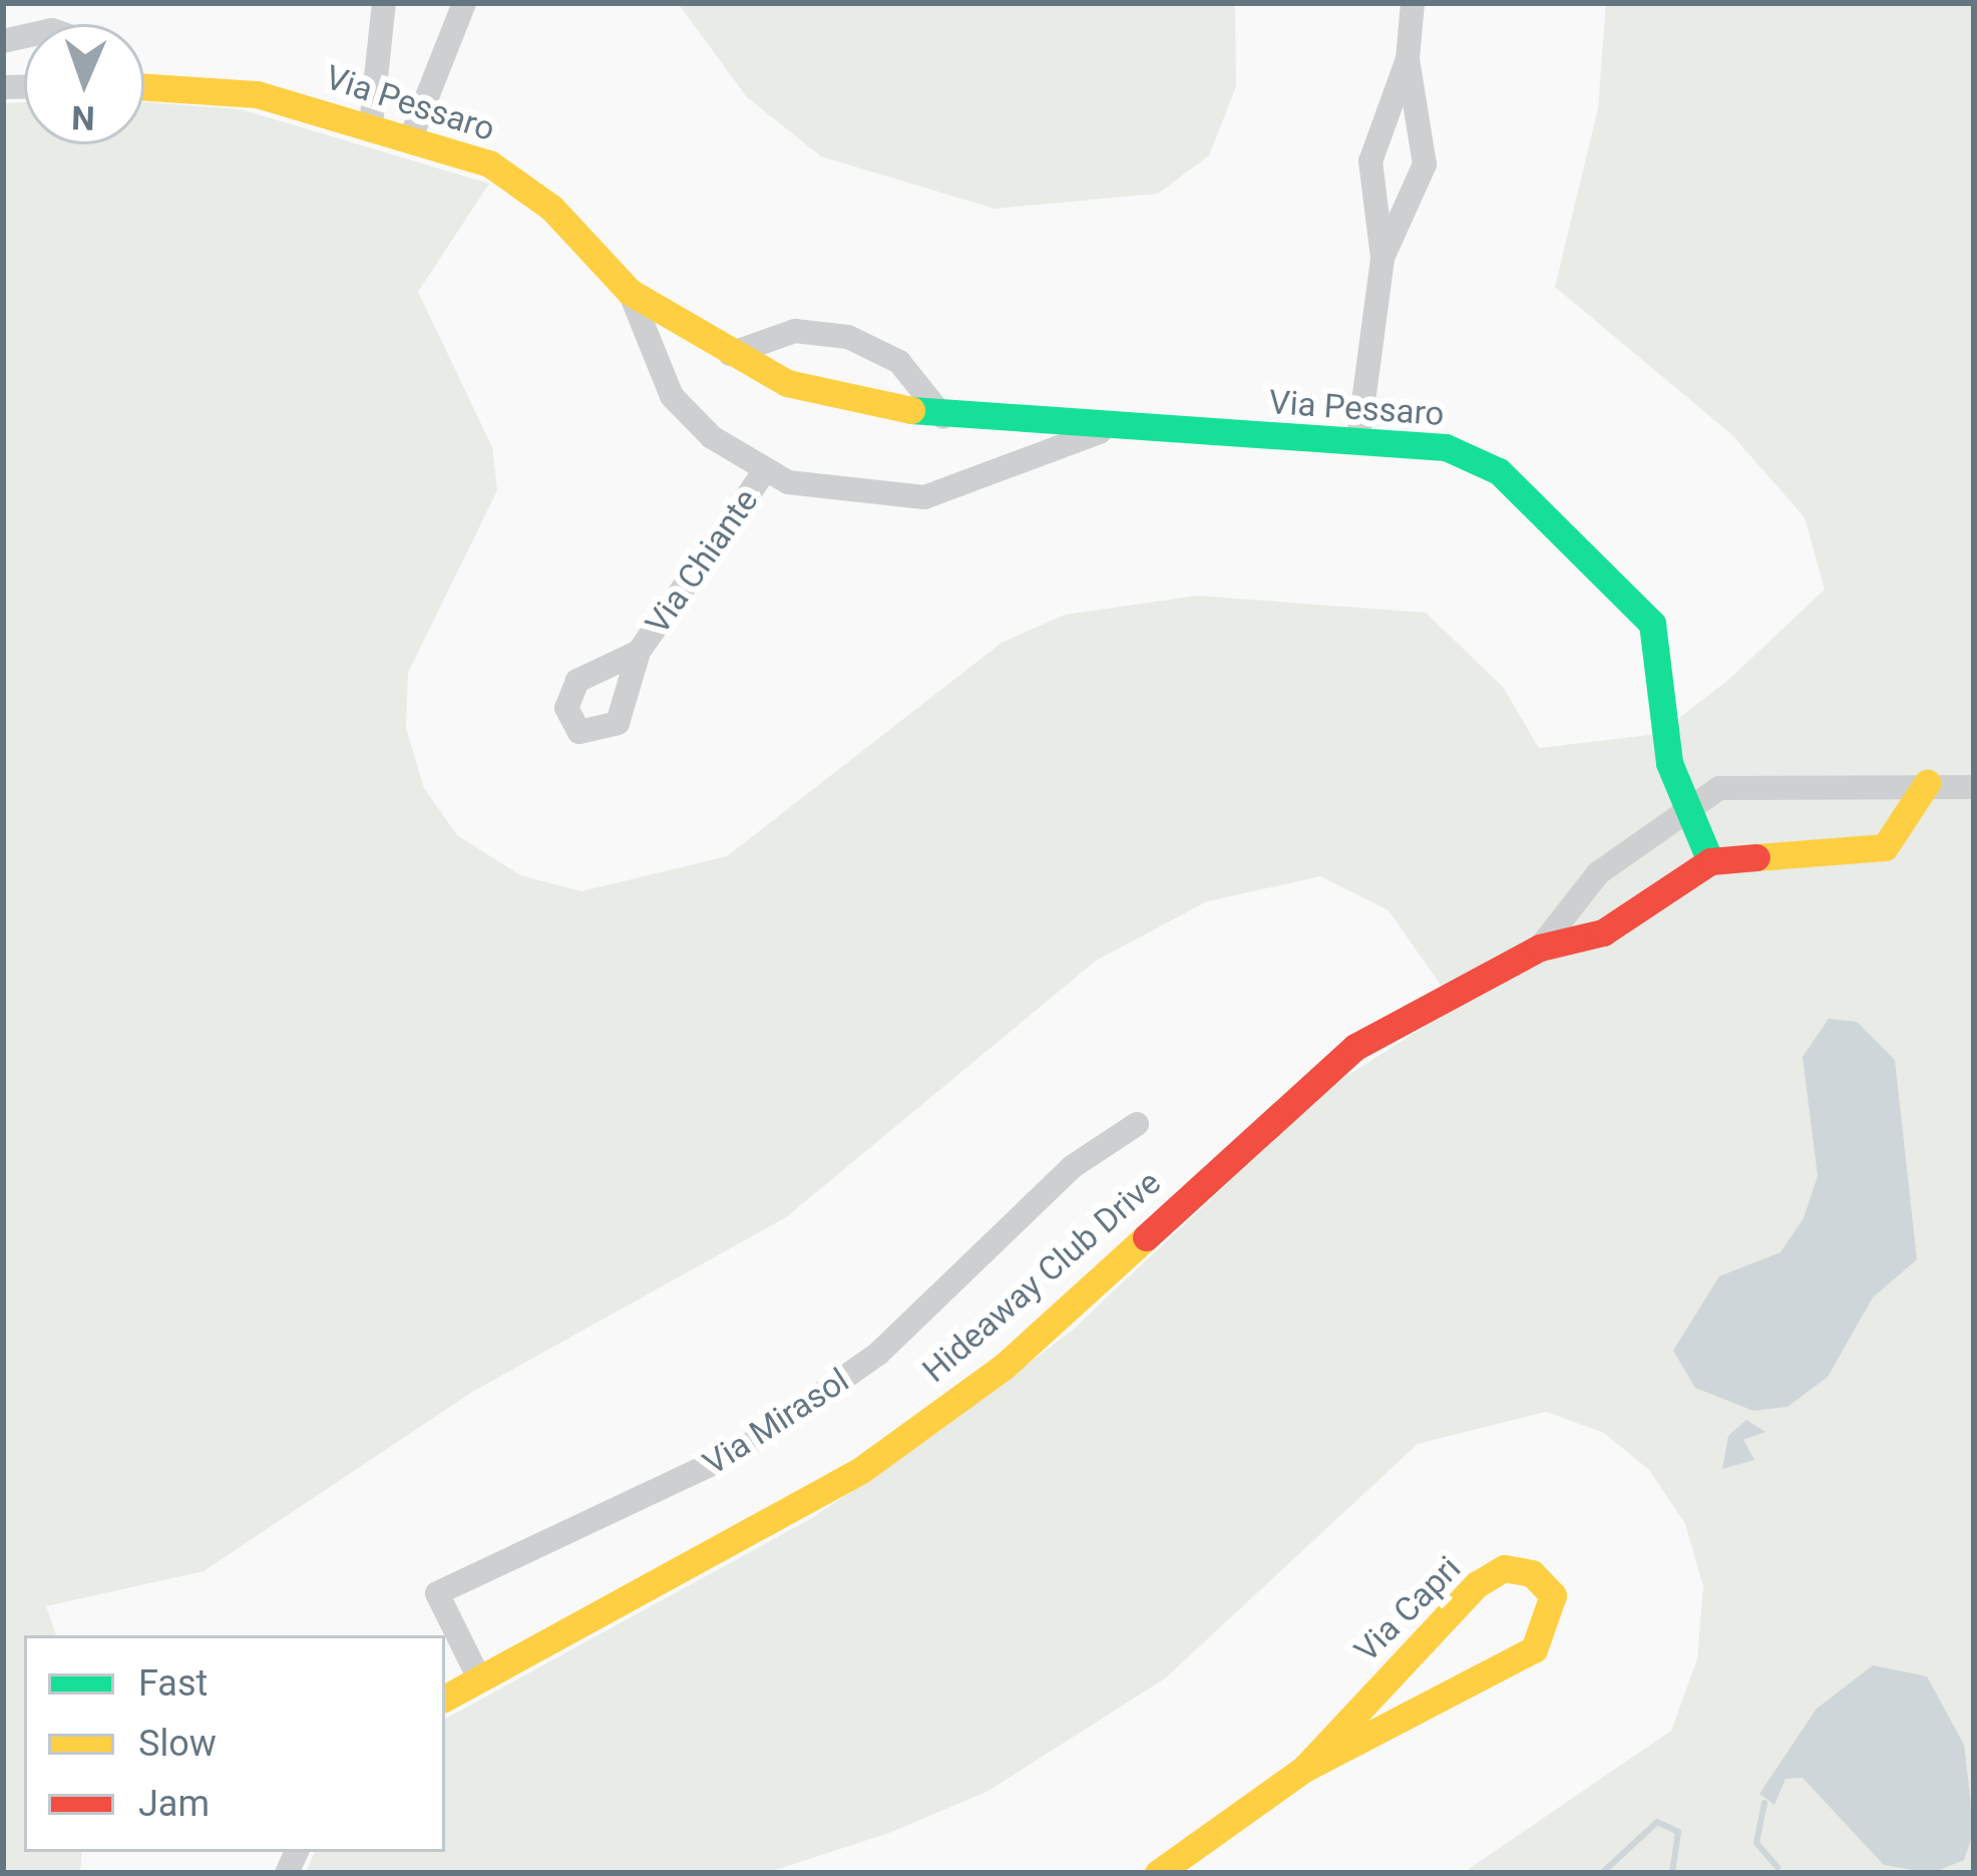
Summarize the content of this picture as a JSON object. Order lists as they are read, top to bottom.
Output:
{
  "streets": {
    "street": [
      "Via Pessaro",
      "Via Chiante",
      "Hideaway Club Drive",
      "Via Mirasol",
      "Via Capri"
    ]
  },
  "crossings": [
    ["Via Pessaro", "Via Chiante"],
    ["Via Pessaro", "Hideaway Club Drive"],
    ["Hideaway Club Drive", "Via Mirasol"]
  ],
  "legend": ["Fast", "Slow", "Jam"],
  "north": "bottom"
}
